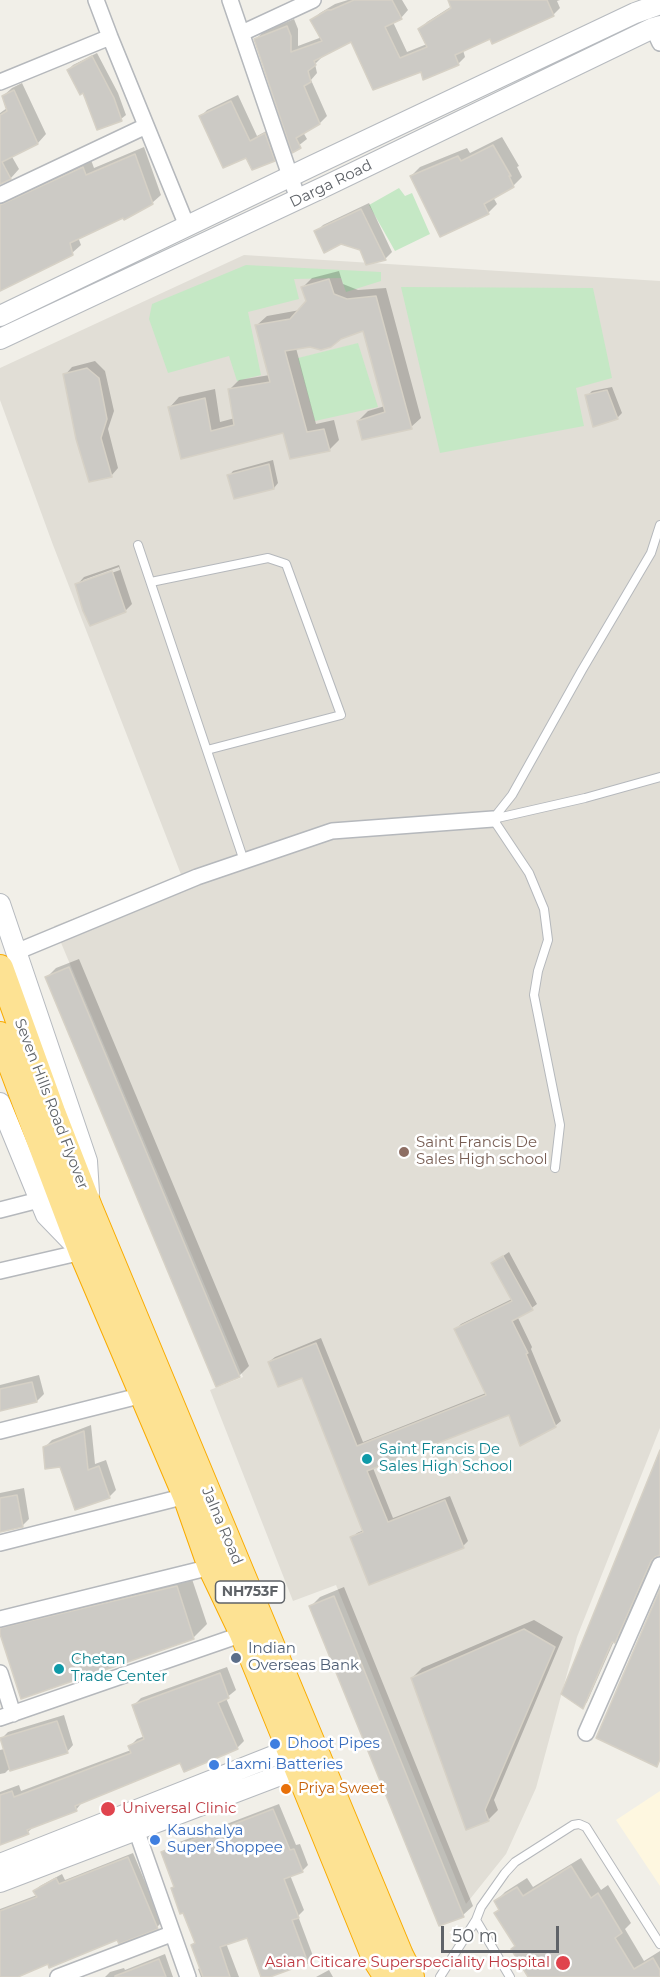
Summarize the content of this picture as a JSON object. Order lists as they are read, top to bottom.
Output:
{
  "streets": {
    "highway": ["Seven Hills Road Flyover", "Jalna Road", "NH753F"],
    "main road": ["Darga Road"]
  },
  "crossings": [
    ["Seven Hills Road Flyover", "Jalna Road"]
  ],
  "places": [
    "Saint Francis De Sales High school",
    "Saint Francis De Sales High School",
    "Indian Overseas Bank",
    "Chetan Trade Center",
    "Dhoot Pipes",
    "Laxmi Batteries",
    "Priya Sweet",
    "Universal Clinic",
    "Kaushalya Super Shoppee",
    "Asian Citicare Superspeciality Hospital"
  ],
  "scale_bar": "50 m"
}
